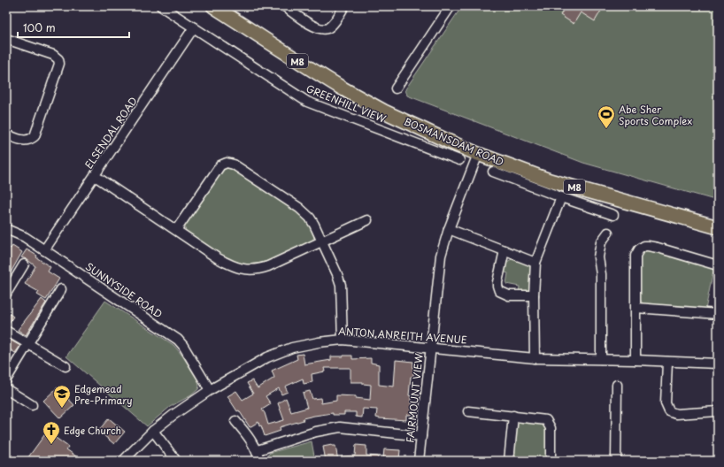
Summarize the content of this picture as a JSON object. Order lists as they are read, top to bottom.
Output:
{
  "streets": {
    "main road": ["M8", "BOSMANSDAM ROAD"],
    "street": [
      "GREENHILL VIEW",
      "ELSENDAL ROAD",
      "SUNNYSIDE ROAD",
      "ANTON ANREITH AVENUE",
      "FAIRMOUNT VIEW"
    ]
  },
  "crossings": [
    ["GREENHILL VIEW", "ELSENDAL ROAD"],
    ["ELSENDAL ROAD", "SUNNYSIDE ROAD"],
    ["BOSMANSDAM ROAD", "FAIRMOUNT VIEW"],
    ["SUNNYSIDE ROAD", "ANTON ANREITH AVENUE"],
    ["ANTON ANREITH AVENUE", "FAIRMOUNT VIEW"]
  ],
  "places": {
    "sports": ["Abe Sher Sports Complex"],
    "school or university": ["Edgemead Pre-Primary"],
    "church": ["Edge Church"]
  },
  "scale_bar": "100 m"
}
